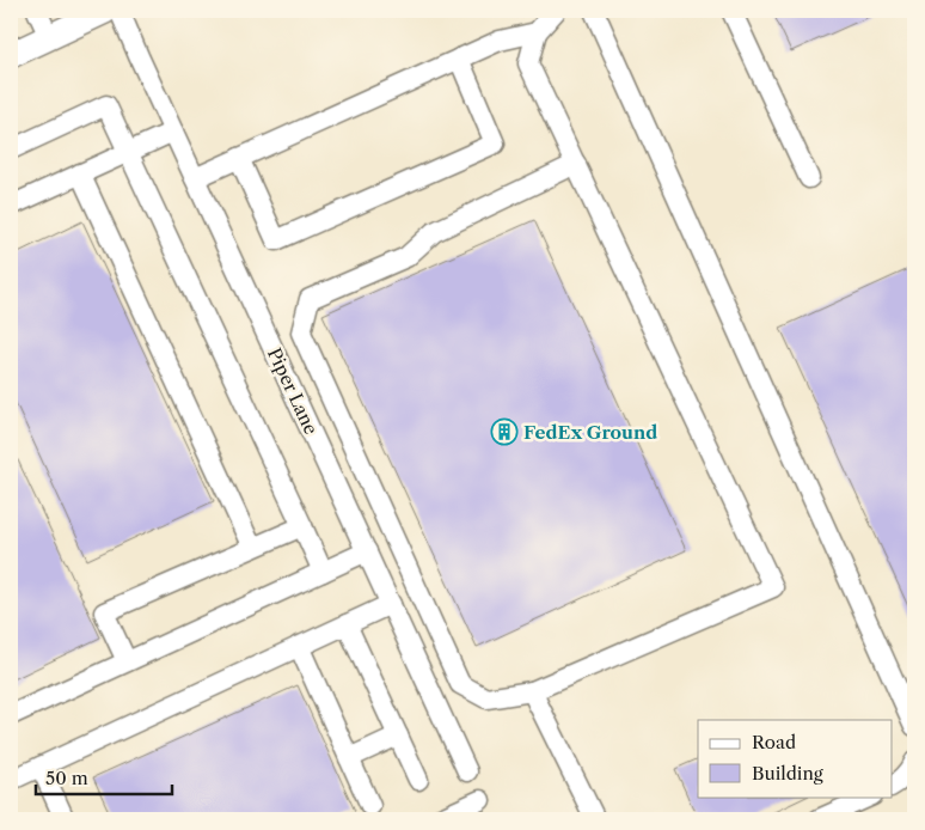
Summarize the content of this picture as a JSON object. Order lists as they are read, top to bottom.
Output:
{
  "streets": {
    "street": ["Piper Lane"]
  },
  "places": {
    "building": ["FedEx Ground"]
  },
  "legend": ["Road", "Building"],
  "scale_bar": "50 m"
}
